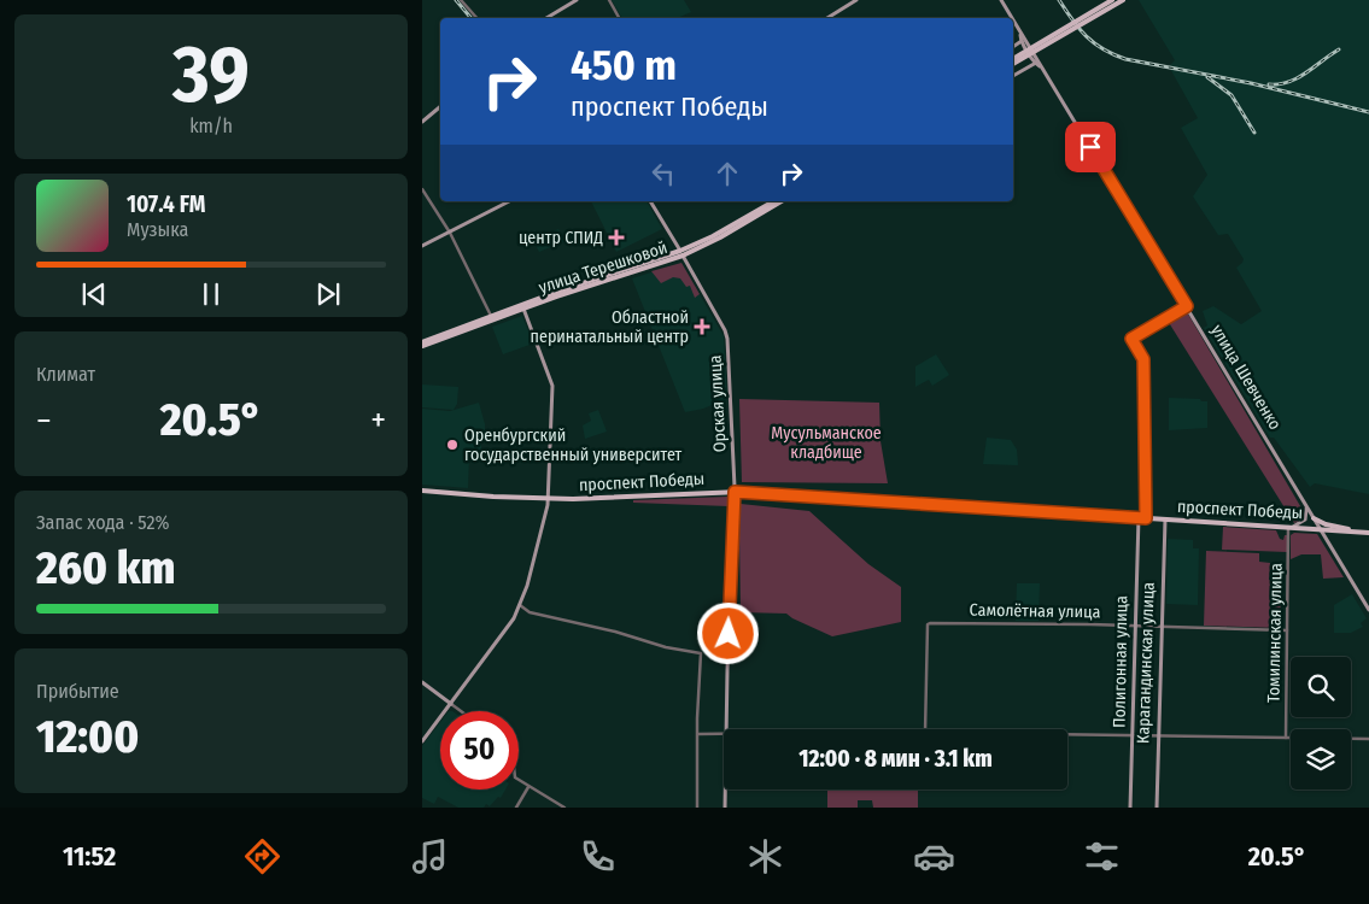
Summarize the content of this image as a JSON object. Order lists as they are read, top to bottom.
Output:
{
  "streets": {
    "main road": [
      "улица Терешковой",
      "улица Шевченко",
      "Орская улица",
      "проспект Победы",
      "Полигонная улица",
      "Карагандинская улица"
    ],
    "street": ["Самолётная улица", "Томилинская улица"]
  },
  "crossings": [
    ["улица Терешковой", "Орская улица"],
    ["улица Шевченко", "проспект Победы"],
    ["Орская улица", "проспект Победы"],
    ["проспект Победы", "Томилинская улица"],
    ["проспект Победы", "Полигонная улица"],
    ["проспект Победы", "Карагандинская улица"],
    ["Самолётная улица", "Томилинская улица"],
    ["Самолётная улица", "Полигонная улица"],
    ["Самолётная улица", "Карагандинская улица"]
  ],
  "parks": ["Мусульманское кладбище"],
  "places": {
    "health": ["центр СПИД", "Областной перинатальный центр"],
    "other": ["Оренбургский государственный университет"]
  },
  "page": {
    "tile": [
      ["39", "km/h"],
      "Климат",
      ["Запас хода · 52%", "260 km"],
      ["Прибытие", "12:00"]
    ],
    "turn": ["450 m", "проспект Победы"],
    "song": ["107.4 FM", "Музыка"],
    "heat": ["−", "20.5°", "+"],
    "limit": "50",
    "trip": "12:00 · 8 мин · 3.1 km",
    "tabs": ["11:52", "20.5°"]
  }
}
